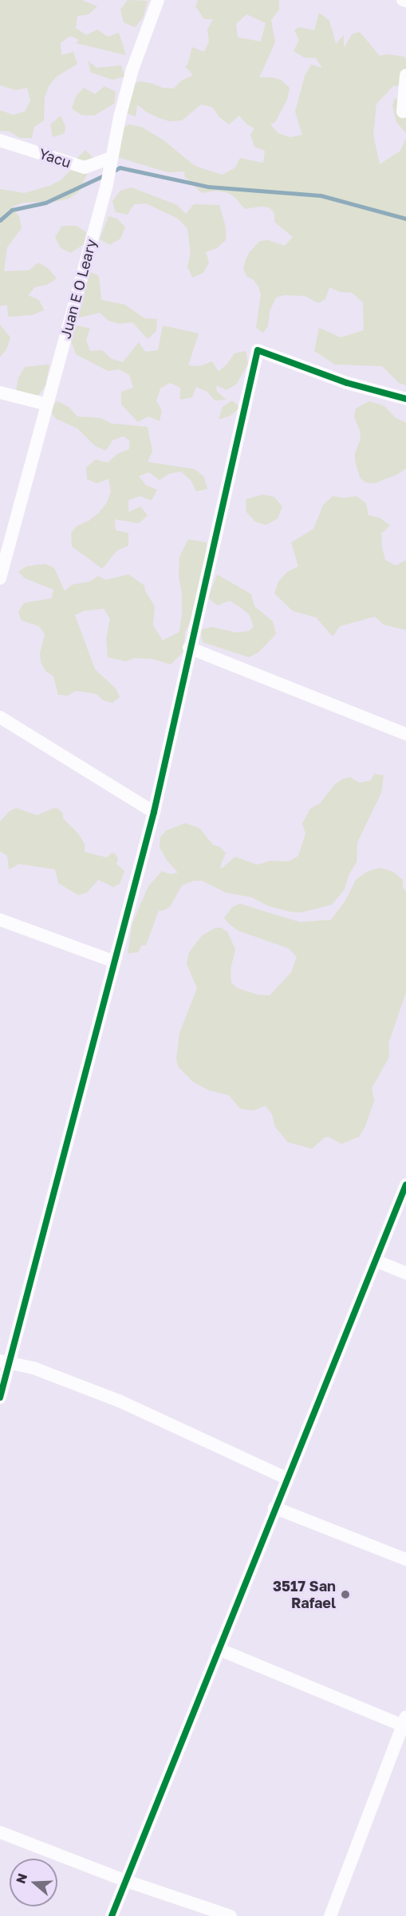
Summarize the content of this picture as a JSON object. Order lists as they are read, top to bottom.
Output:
{
  "streets": {
    "street": ["Yacu", "Juan E O Leary"]
  },
  "crossings": [
    ["Yacu", "Juan E O Leary"]
  ],
  "places": ["3517 San Rafael"],
  "north": "left"
}
